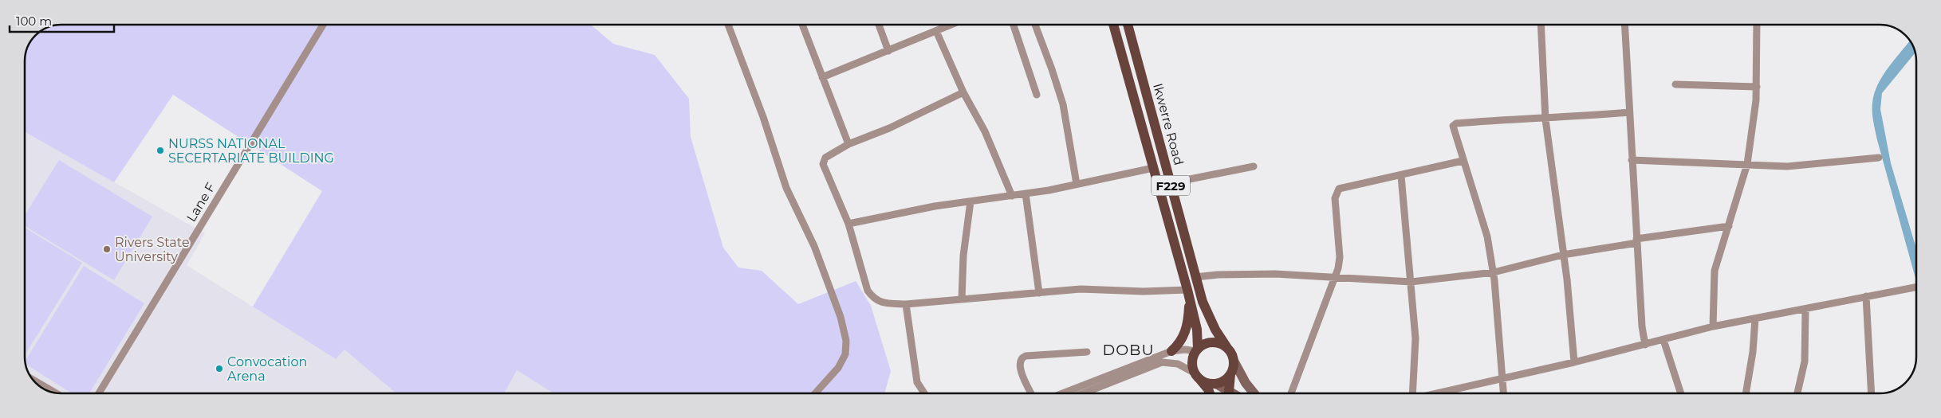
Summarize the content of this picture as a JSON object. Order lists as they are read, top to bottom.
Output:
{
  "streets": {
    "main road": ["Ikwerre Road", "F229"],
    "street": ["Lane F"]
  },
  "crossings": [
    ["Ikwerre Road", "F229"]
  ],
  "districts": ["DOBU"],
  "places": ["NURSS NATIONAL SECERTARIATE BUILDING", "Rivers State University", "Convocation Arena"],
  "scale_bar": "100 m"
}
